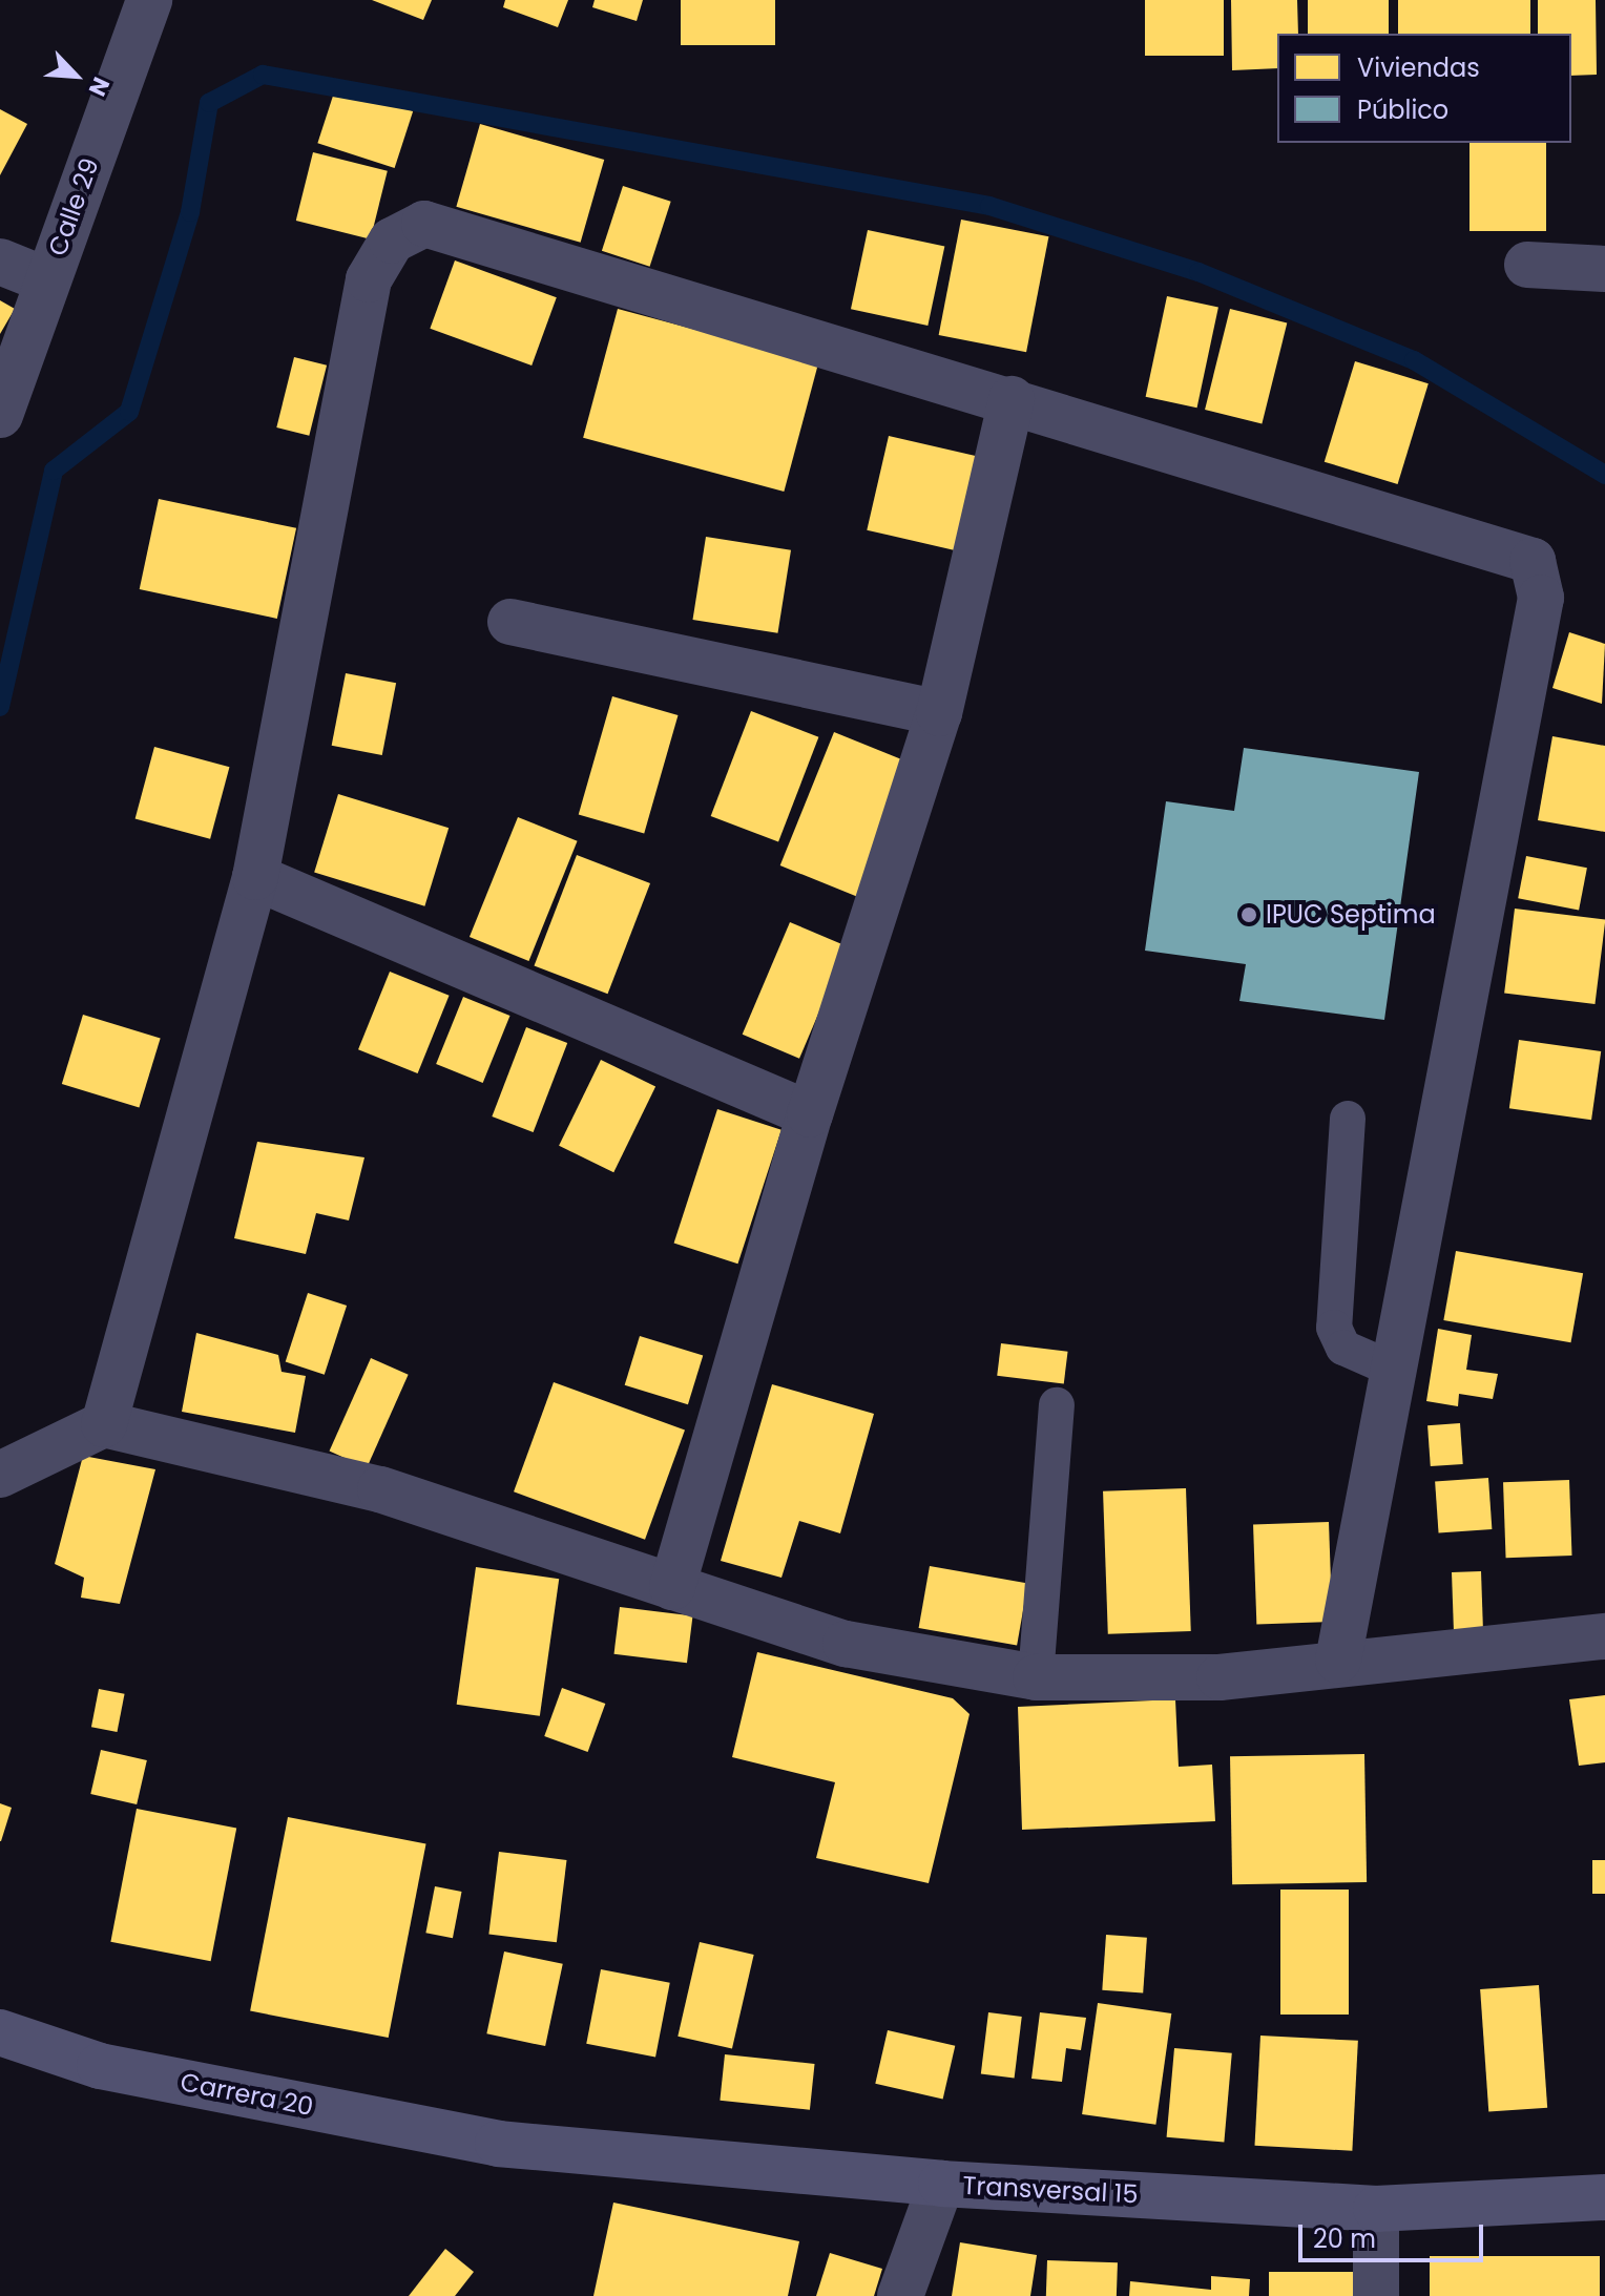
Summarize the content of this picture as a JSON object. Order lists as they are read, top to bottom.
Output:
{
  "streets": {
    "main road": ["Carrera 20", "Transversal 15"],
    "street": ["Calle 29"]
  },
  "crossings": [
    ["Carrera 20", "Transversal 15"]
  ],
  "places": ["IPUC Septima"],
  "legend": ["Viviendas", "Público"],
  "scale_bar": "20 m",
  "north": "bottom right"
}
